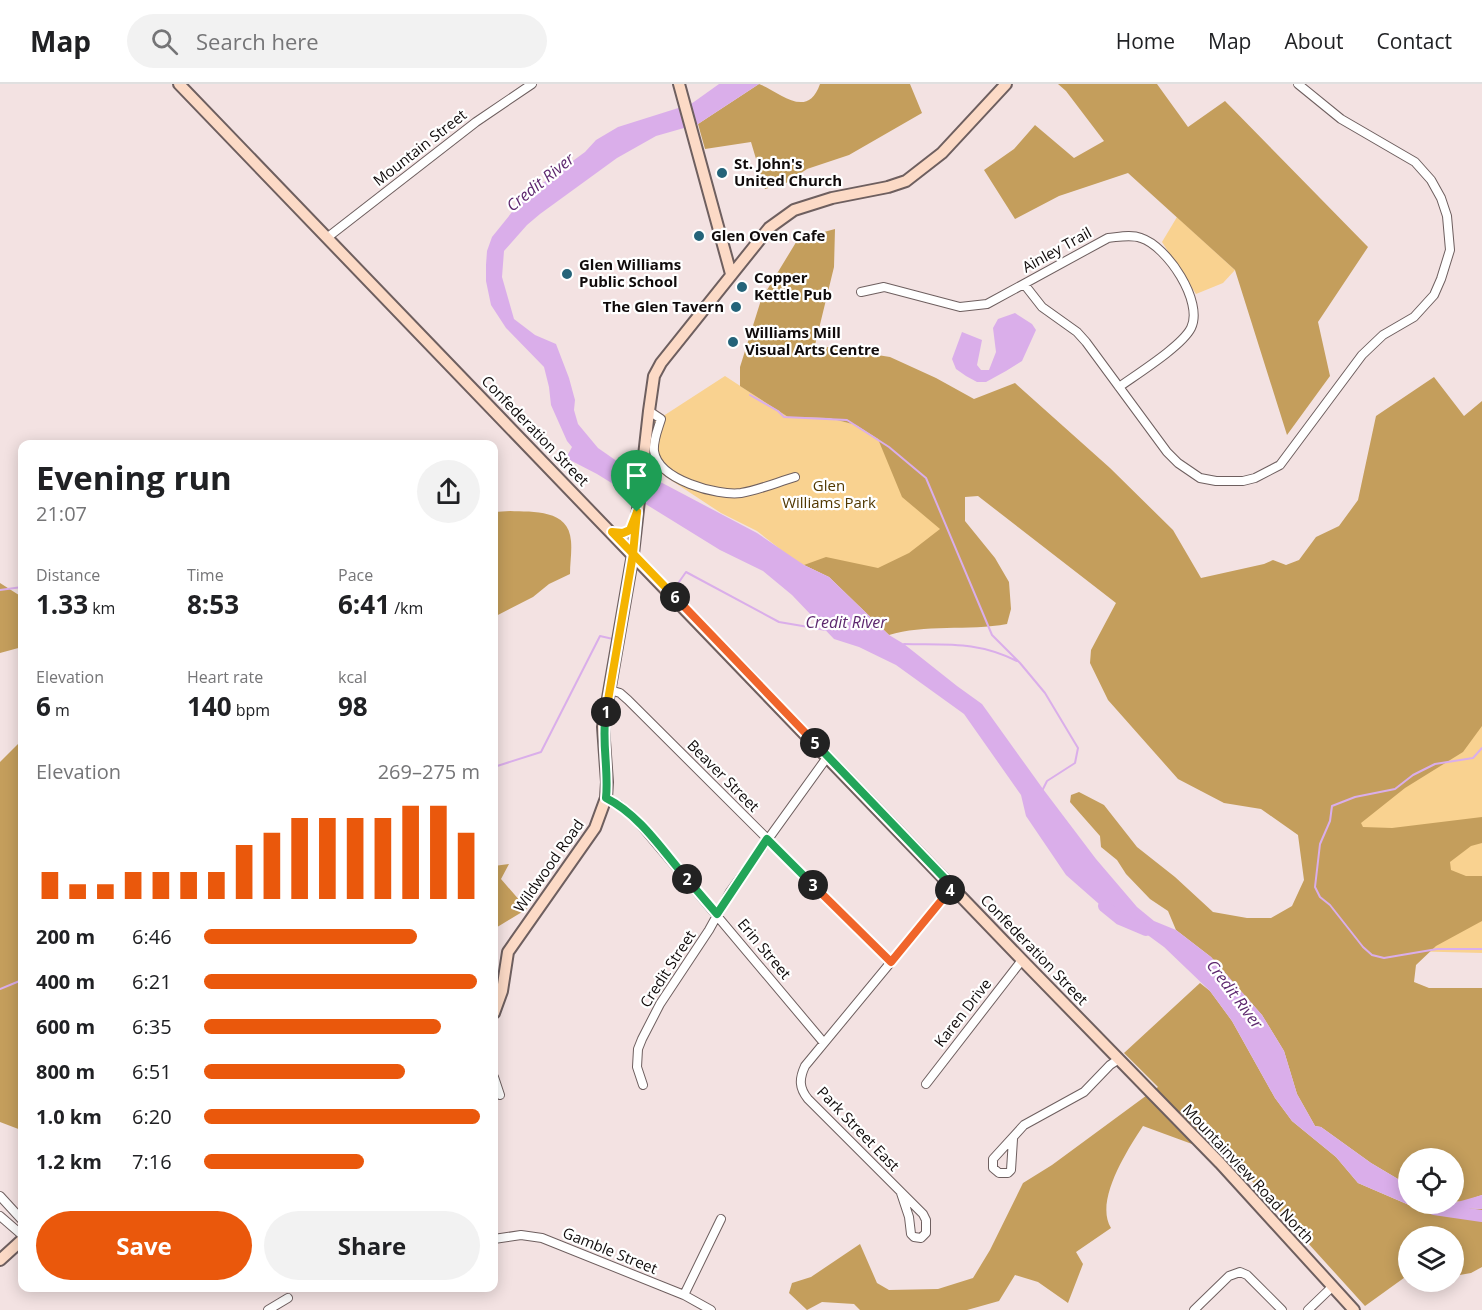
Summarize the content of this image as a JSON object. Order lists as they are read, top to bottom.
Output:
{
  "streets": {
    "main road": ["Confederation Street", "Wildwood Road", "Mountainview Road North"],
    "street": [
      "Mountain Street",
      "Ainley Trail",
      "Beaver Street",
      "Erin Street",
      "Credit Street",
      "Karen Drive",
      "Park Street East",
      "Gamble Street"
    ]
  },
  "crossings": [
    ["Mountain Street", "Confederation Street"],
    ["Confederation Street", "Wildwood Road"],
    ["Confederation Street", "Credit Street"],
    ["Confederation Street", "Karen Drive"],
    ["Confederation Street", "Mountainview Road North"],
    ["Beaver Street", "Wildwood Road"],
    ["Beaver Street", "Credit Street"],
    ["Wildwood Road", "Erin Street"],
    ["Erin Street", "Credit Street"],
    ["Erin Street", "Park Street East"]
  ],
  "water": ["Credit River"],
  "parks": ["Glen Williams Park"],
  "places": [
    "St. John's United Church",
    "Glen Oven Cafe",
    "Glen Williams Public School",
    "Copper Kettle Pub",
    "The Glen Tavern",
    "Williams Mill Visual Arts Centre"
  ],
  "page": {
    "header": "Map",
    "search": "Search here",
    "nav": [
      "Home",
      "Map",
      "About",
      "Contact"
    ],
    "heading": ["Evening run", "21:07"],
    "stats": [
      ["Distance", "1.33 km"],
      ["Time", "8:53"],
      ["Pace", "6:41 /km"],
      ["Elevation", "6 m"],
      ["Heart rate", "140 bpm"],
      ["kcal", "98"]
    ],
    "pins": [
      "6",
      "1",
      "5",
      "2",
      "3",
      "4"
    ],
    "chart": ["Elevation", "269–275 m"],
    "list": [
      {
        "name": "200 m",
        "note": "6:46"
      },
      {
        "name": "400 m",
        "note": "6:21"
      },
      {
        "name": "600 m",
        "note": "6:35"
      },
      {
        "name": "800 m",
        "note": "6:51"
      },
      {
        "name": "1.0 km",
        "note": "6:20"
      },
      {
        "name": "1.2 km",
        "note": "7:16"
      }
    ],
    "buttons": ["Save", "Share"]
  }
}
